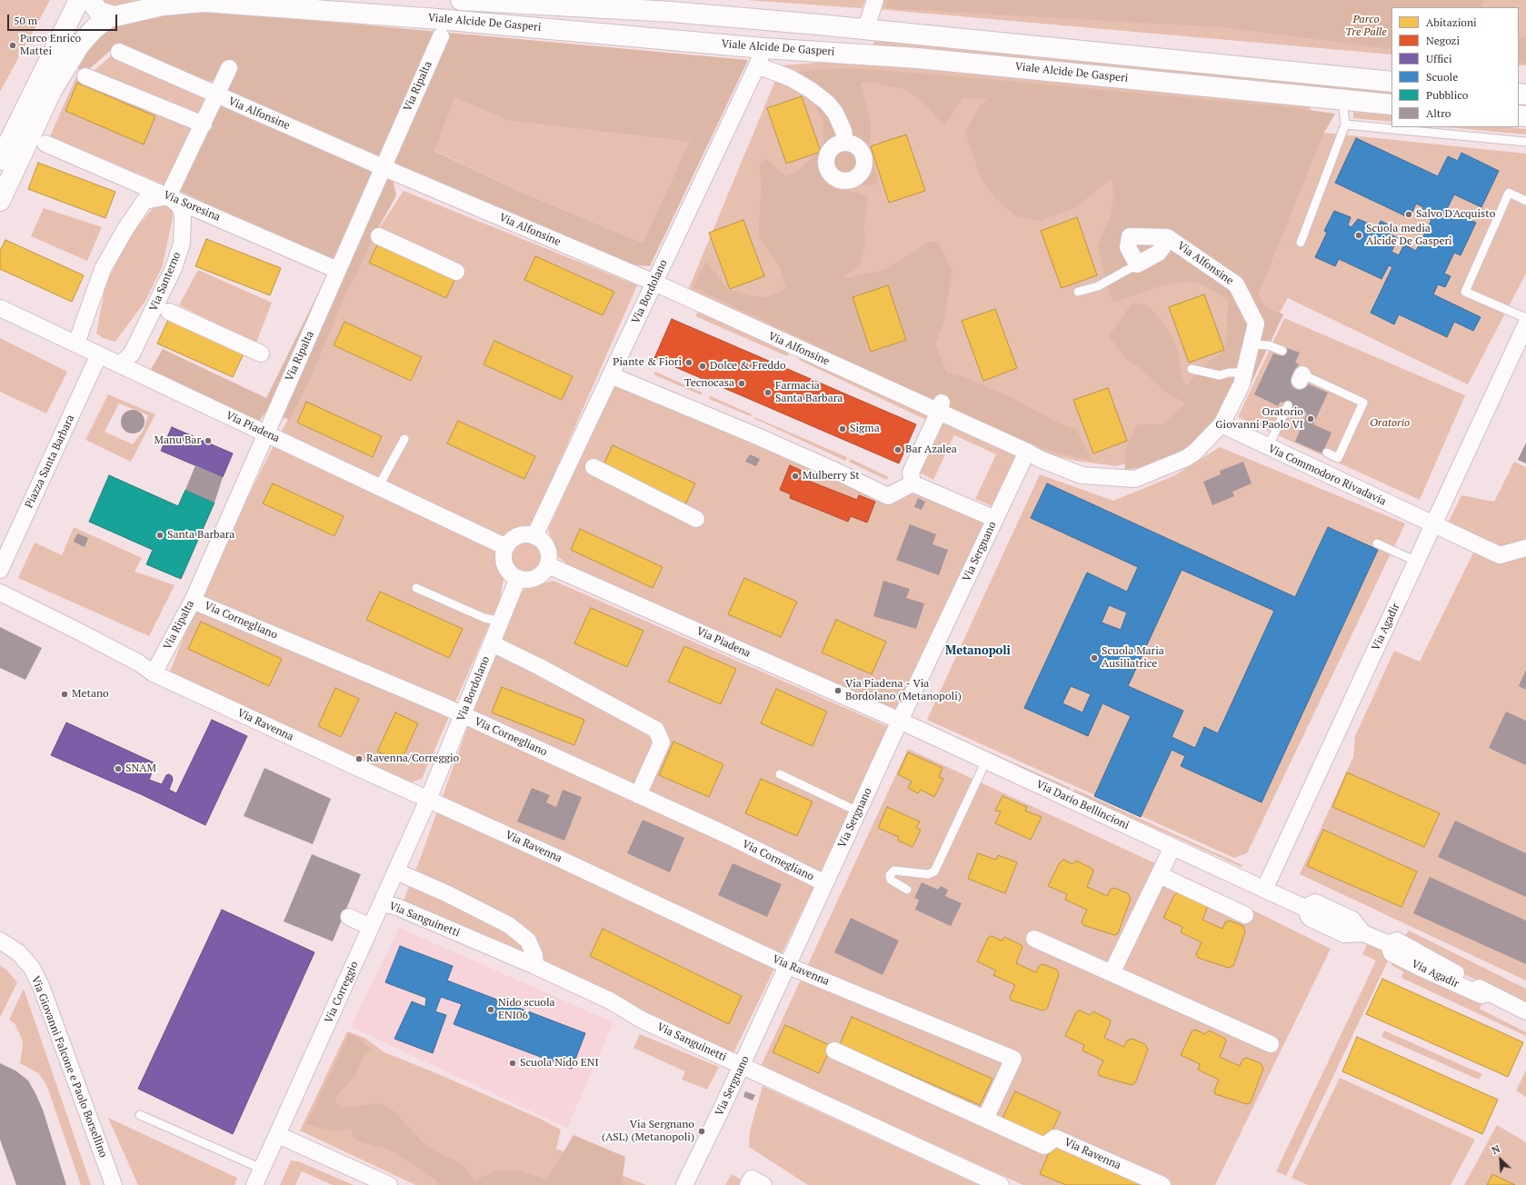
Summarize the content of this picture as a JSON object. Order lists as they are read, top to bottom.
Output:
{
  "streets": {
    "street": [
      "Viale Alcide De Gasperi",
      "Via Ripalta",
      "Via Alfonsine",
      "Via Soresina",
      "Via Santerno",
      "Via Bordolano",
      "Via Piadena",
      "Piazza Santa Barbara",
      "Via Commodoro Rivadavia",
      "Via Sergnano",
      "Via Cornegliano",
      "Via Agadir",
      "Via Ravenna",
      "Via Dario Bellincioni",
      "Via Sanguinetti",
      "Via Correggio",
      "Via Giovanni Falcone e Paolo Borsellino"
    ]
  },
  "crossings": [
    ["Viale Alcide De Gasperi", "Via Ripalta"],
    ["Viale Alcide De Gasperi", "Via Bordolano"],
    ["Via Ripalta", "Via Alfonsine"],
    ["Via Ripalta", "Via Soresina"],
    ["Via Ripalta", "Via Piadena"],
    ["Via Ripalta", "Via Cornegliano"],
    ["Via Ripalta", "Via Ravenna"],
    ["Via Alfonsine", "Via Bordolano"],
    ["Via Alfonsine", "Via Commodoro Rivadavia"],
    ["Via Alfonsine", "Via Sergnano"],
    ["Via Soresina", "Via Santerno"],
    ["Via Santerno", "Via Piadena"],
    ["Via Bordolano", "Via Piadena"],
    ["Via Bordolano", "Via Cornegliano"],
    ["Via Bordolano", "Via Ravenna"],
    ["Via Bordolano", "Via Correggio"],
    ["Via Piadena", "Piazza Santa Barbara"],
    ["Via Piadena", "Via Sergnano"],
    ["Via Piadena", "Via Dario Bellincioni"],
    ["Via Commodoro Rivadavia", "Via Agadir"],
    ["Via Sergnano", "Via Cornegliano"],
    ["Via Sergnano", "Via Ravenna"],
    ["Via Sergnano", "Via Dario Bellincioni"],
    ["Via Sergnano", "Via Sanguinetti"],
    ["Via Agadir", "Via Dario Bellincioni"],
    ["Via Ravenna", "Via Correggio"],
    ["Via Sanguinetti", "Via Correggio"]
  ],
  "districts": ["Metanopoli"],
  "parks": ["Parco Tre Palle", "Oratorio"],
  "places": [
    "Parco Enrico Mattei",
    "Salvo D'Acquisto",
    "Scuola media Alcide De Gasperi",
    "Piante & Fiori",
    "Dolce & Freddo",
    "Tecnocasa",
    "Farmacia Santa Barbara",
    "Oratorio Giovanni Paolo VI",
    "Sigma",
    "Manu Bar",
    "Bar Azalea",
    "Mulberry St",
    "Santa Barbara",
    "Scuola Maria Ausiliatrice",
    "Via Piadena - Via Bordolano (Metanopoli)",
    "Metano",
    "Ravenna/Correggio",
    "SNAM",
    "Nido scuola ENI06",
    "Scuola Nido ENI",
    "Via Sergnano (ASL) (Metanopoli)"
  ],
  "legend": [
    "Abitazioni",
    "Negozi",
    "Uffici",
    "Scuole",
    "Pubblico",
    "Altro"
  ],
  "scale_bar": "50 m",
  "north": "top left"
}
